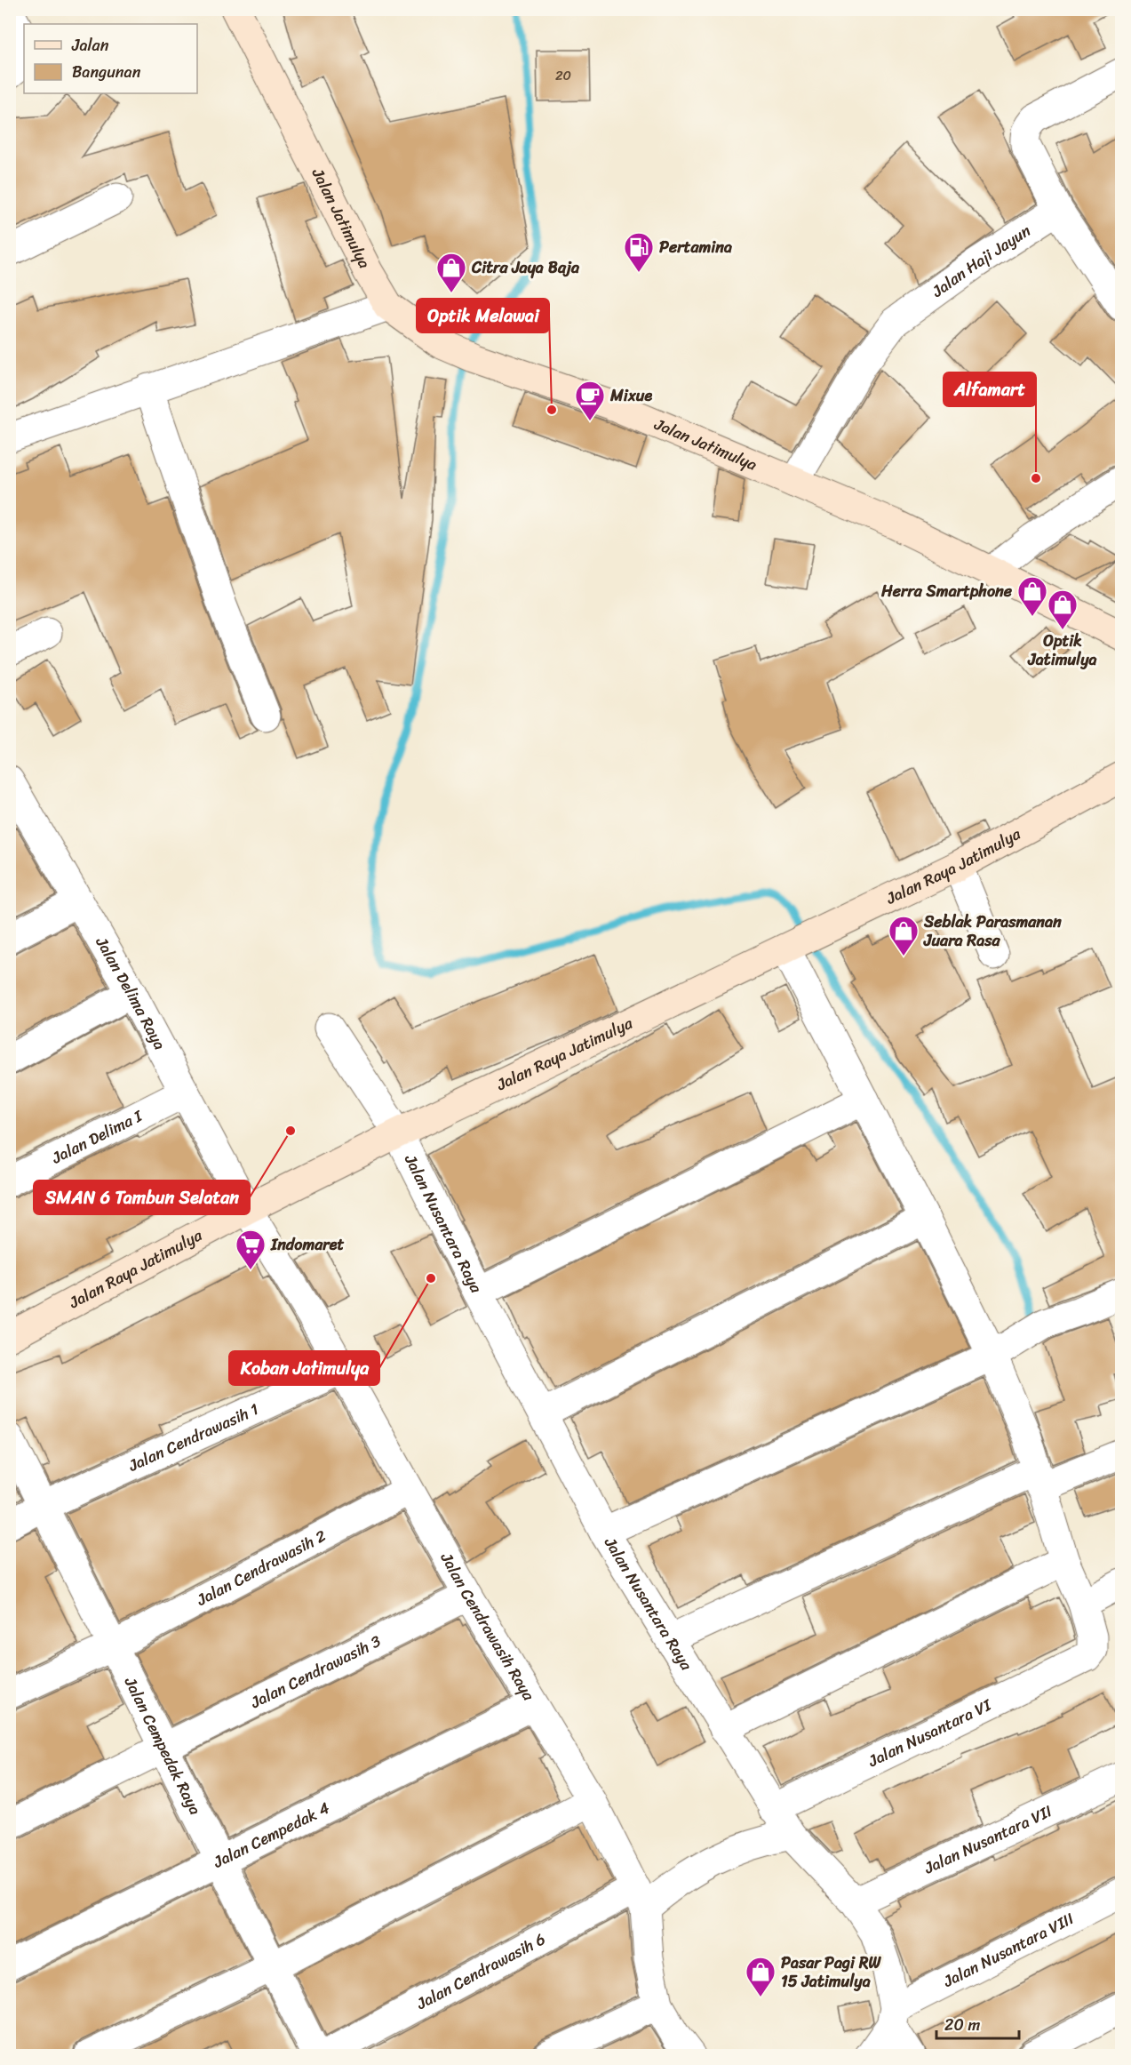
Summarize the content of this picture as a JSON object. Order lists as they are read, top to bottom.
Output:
{
  "streets": {
    "main road": ["Jalan Jatimulya", "Jalan Raya Jatimulya"],
    "street": [
      "Jalan Haji Jayun",
      "Jalan Delima Raya",
      "Jalan Delima I",
      "Jalan Nusantara Raya",
      "Jalan Cendrawasih 1",
      "Jalan Cendrawasih 2",
      "Jalan Cendrawasih Raya",
      "Jalan Cendrawasih 3",
      "Jalan Nusantara VI",
      "Jalan Cempedak Raya",
      "Jalan Cempedak 4",
      "Jalan Nusantara VII",
      "Jalan Nusantara VIII",
      "Jalan Cendrawasih 6"
    ]
  },
  "crossings": [
    ["Jalan Jatimulya", "Jalan Haji Jayun"],
    ["Jalan Raya Jatimulya", "Jalan Delima Raya"],
    ["Jalan Raya Jatimulya", "Jalan Nusantara Raya"],
    ["Jalan Raya Jatimulya", "Jalan Cendrawasih Raya"],
    ["Jalan Delima Raya", "Jalan Delima I"],
    ["Jalan Delima Raya", "Jalan Cendrawasih Raya"],
    ["Jalan Nusantara Raya", "Jalan Nusantara VI"],
    ["Jalan Nusantara Raya", "Jalan Nusantara VII"],
    ["Jalan Nusantara Raya", "Jalan Nusantara VIII"],
    ["Jalan Nusantara Raya", "Jalan Cendrawasih 6"],
    ["Jalan Cendrawasih 1", "Jalan Cendrawasih Raya"],
    ["Jalan Cendrawasih 1", "Jalan Cempedak Raya"],
    ["Jalan Cendrawasih 2", "Jalan Cendrawasih Raya"],
    ["Jalan Cendrawasih 2", "Jalan Cempedak Raya"],
    ["Jalan Cendrawasih Raya", "Jalan Cendrawasih 3"],
    ["Jalan Cendrawasih Raya", "Jalan Cempedak 4"],
    ["Jalan Cendrawasih Raya", "Jalan Cendrawasih 6"],
    ["Jalan Cendrawasih 3", "Jalan Cempedak Raya"],
    ["Jalan Cempedak Raya", "Jalan Cempedak 4"]
  ],
  "places": {
    "fuel station": ["Pertamina"],
    "shop": [
      "Citra Jaya Baja",
      "Herra Smartphone",
      "Optik Jatimulya",
      "Seblak Parasmanan Juara Rasa",
      "Pasar Pagi RW 15 Jatimulya"
    ],
    "other": [
      "Optik Melawai",
      "Alfamart",
      "SMAN 6 Tambun Selatan",
      "Koban Jatimulya"
    ],
    "cafe": ["Mixue"],
    "supermarket": ["Indomaret"]
  },
  "house_numbers": ["20"],
  "legend": ["Jalan", "Bangunan"],
  "scale_bar": "20 m"
}
